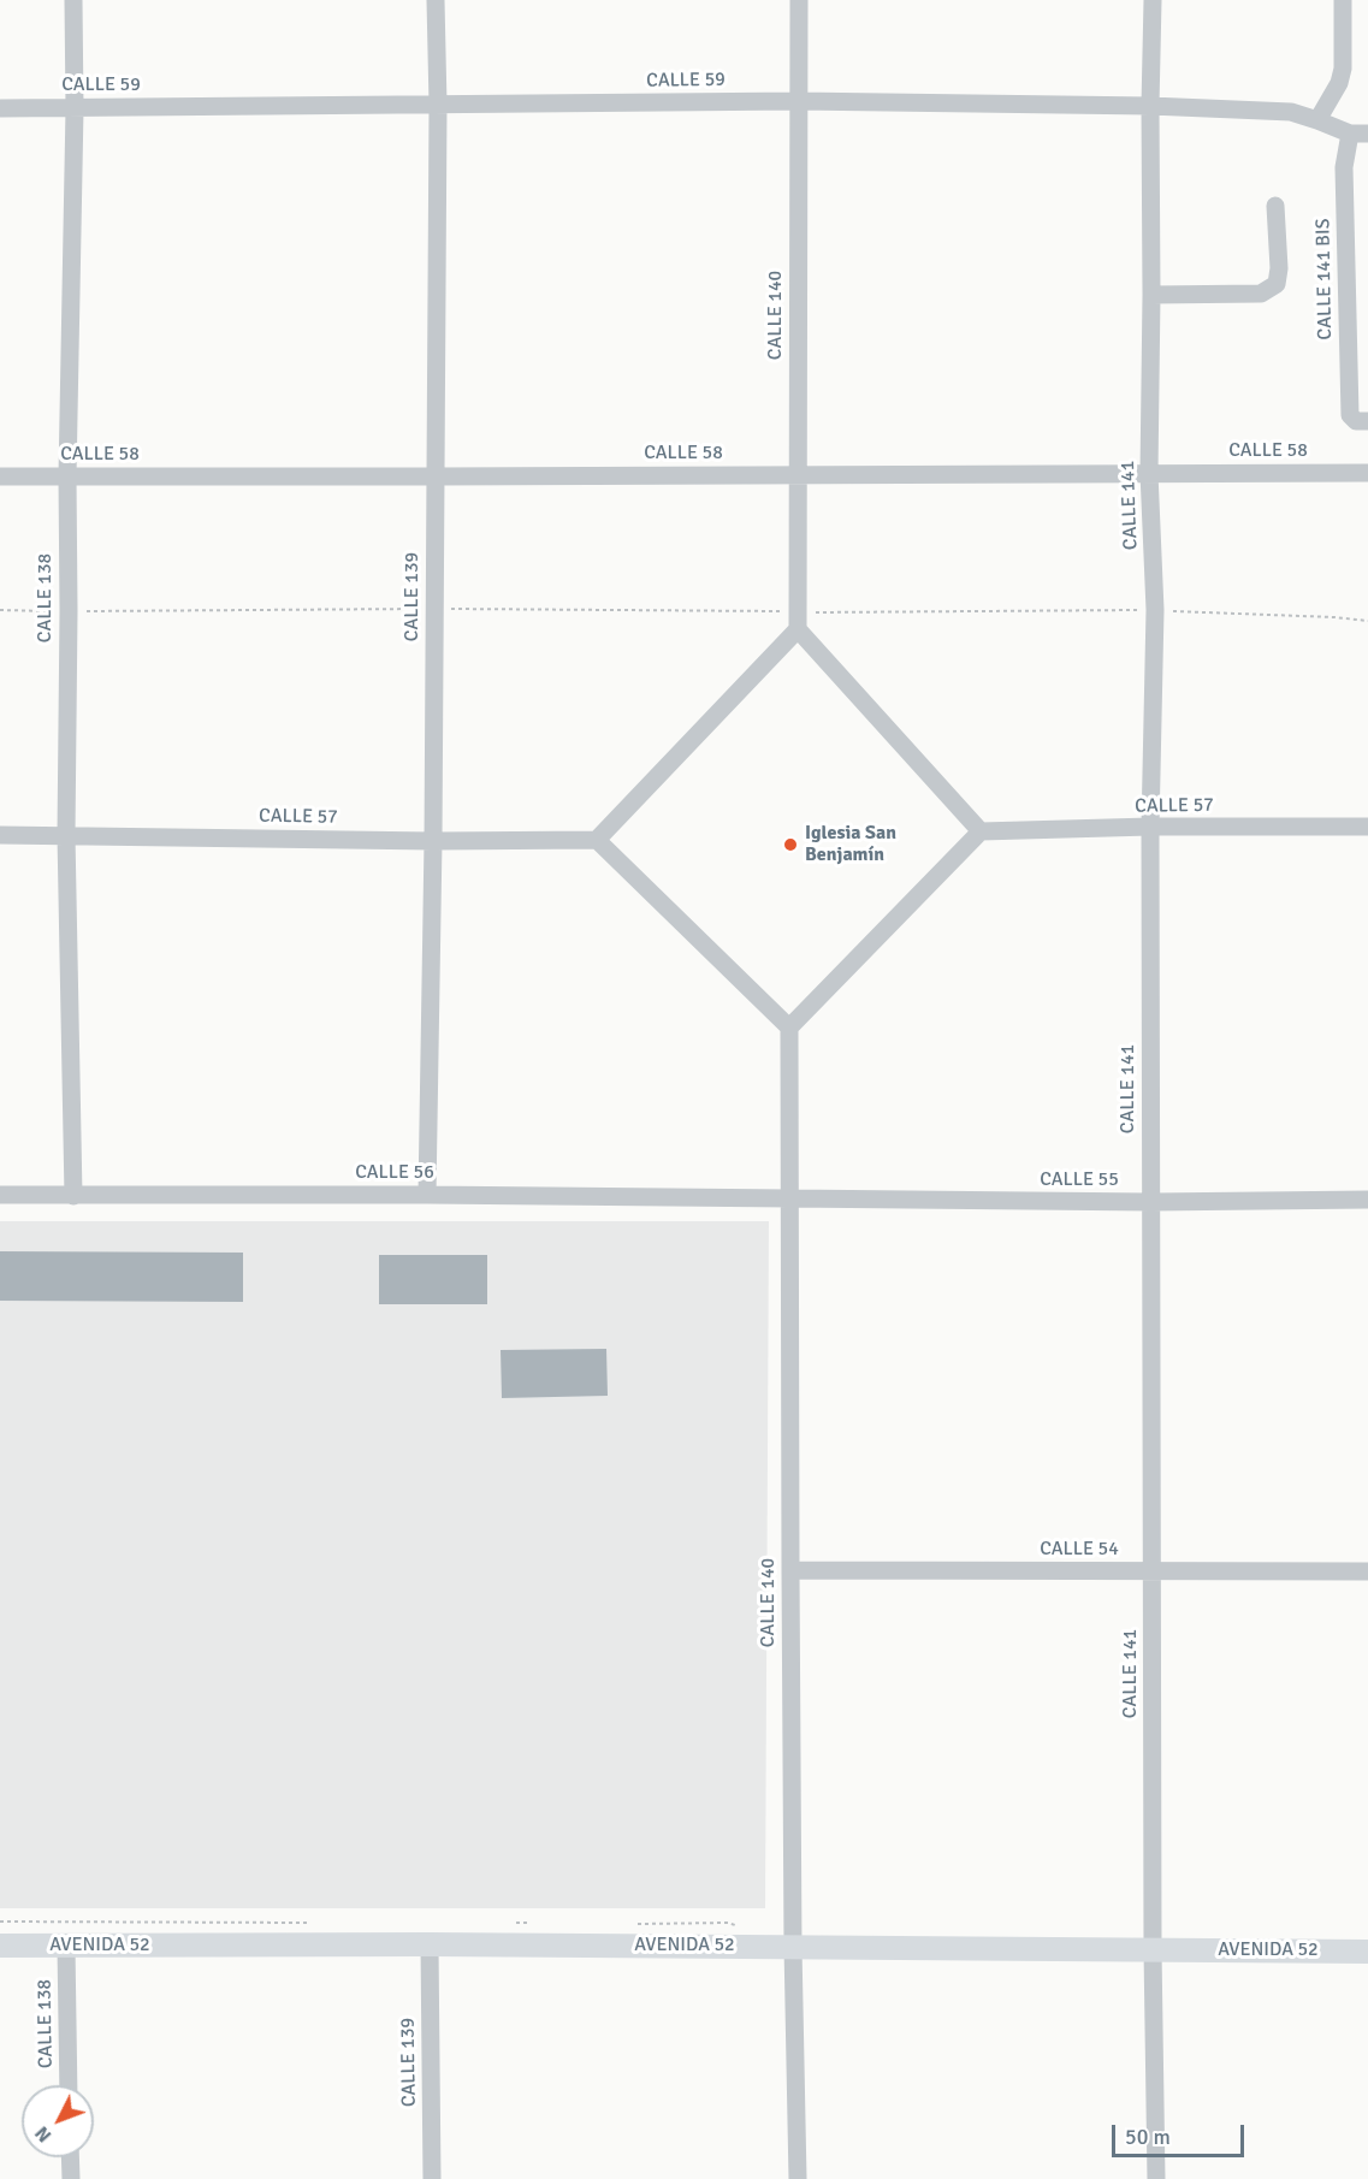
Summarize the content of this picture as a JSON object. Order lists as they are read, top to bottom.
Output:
{
  "streets": {
    "main road": ["AVENIDA 52"],
    "street": [
      "CALLE 59",
      "CALLE 141 BIS",
      "CALLE 140",
      "CALLE 58",
      "CALLE 141",
      "CALLE 139",
      "CALLE 138",
      "CALLE 57",
      "CALLE 56",
      "CALLE 55",
      "CALLE 54"
    ]
  },
  "crossings": [
    ["CALLE 59", "CALLE 141 BIS"],
    ["CALLE 59", "CALLE 140"],
    ["CALLE 59", "CALLE 141"],
    ["CALLE 59", "CALLE 139"],
    ["CALLE 59", "CALLE 138"],
    ["CALLE 140", "CALLE 58"],
    ["CALLE 140", "CALLE 56"],
    ["CALLE 140", "CALLE 55"],
    ["CALLE 140", "CALLE 54"],
    ["CALLE 140", "AVENIDA 52"],
    ["CALLE 58", "CALLE 141"],
    ["CALLE 58", "CALLE 139"],
    ["CALLE 58", "CALLE 138"],
    ["CALLE 141", "CALLE 57"],
    ["CALLE 141", "CALLE 55"],
    ["CALLE 141", "CALLE 54"],
    ["CALLE 141", "AVENIDA 52"],
    ["CALLE 139", "CALLE 57"],
    ["CALLE 139", "CALLE 56"],
    ["CALLE 139", "AVENIDA 52"],
    ["CALLE 138", "CALLE 57"],
    ["CALLE 138", "CALLE 56"],
    ["CALLE 138", "AVENIDA 52"],
    ["CALLE 56", "CALLE 55"]
  ],
  "places": ["Iglesia San Benjamín"],
  "scale_bar": "50 m",
  "north": "bottom left"
}
